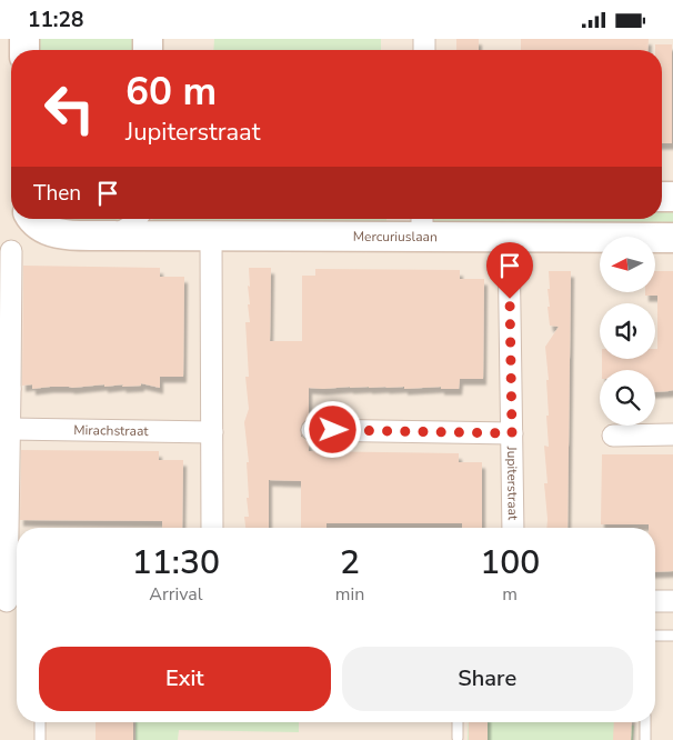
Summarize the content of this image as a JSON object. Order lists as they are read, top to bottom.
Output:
{
  "streets": {
    "street": ["Mercuriuslaan", "Mirachstraat", "Jupiterstraat"]
  },
  "crossings": [
    ["Mercuriuslaan", "Jupiterstraat"]
  ],
  "north": "left",
  "page": {
    "status": "11:28",
    "turn": ["60 m", "Jupiterstraat"],
    "then": "Then",
    "eta": [
      "11:30",
      "Arrival",
      "2",
      "min",
      "100",
      "m"
    ],
    "buttons": ["Exit", "Share"]
  }
}
